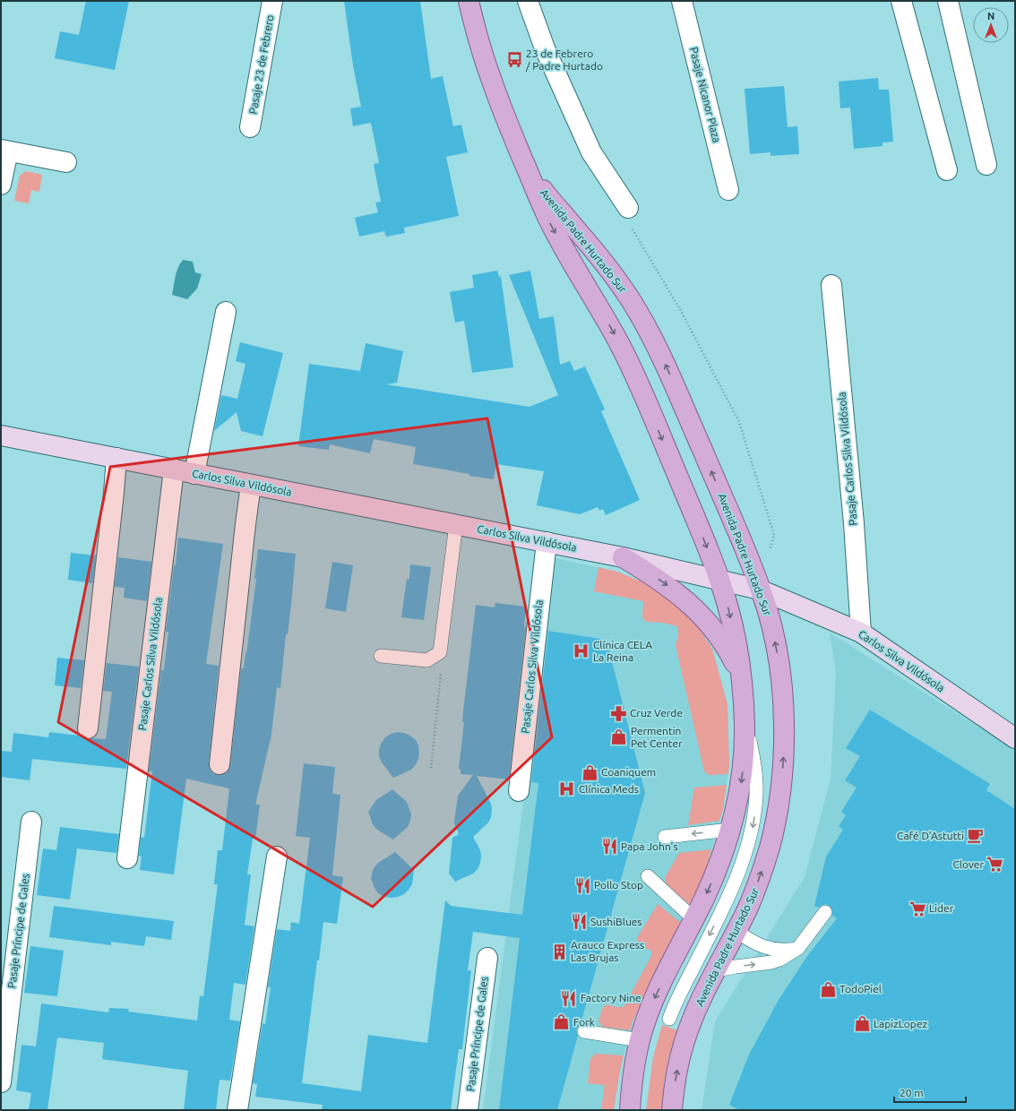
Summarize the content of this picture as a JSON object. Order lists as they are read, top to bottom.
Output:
{
  "streets": {
    "main road": ["Avenida Padre Hurtado Sur"],
    "street": [
      "Pasaje 23 de Febrero",
      "Pasaje Nicanor Plaza",
      "Pasaje Carlos Silva Vildósola",
      "Carlos Silva Vildósola",
      "Pasaje Príncipe de Gales"
    ]
  },
  "crossings": [
    ["Avenida Padre Hurtado Sur", "Carlos Silva Vildósola"],
    ["Pasaje Carlos Silva Vildósola", "Carlos Silva Vildósola"]
  ],
  "places": {
    "bus stop": ["23 de Febrero / Padre Hurtado"],
    "hospital": ["Clínica CELA La Reina", "Clínica Meds"],
    "pharmacy": ["Cruz Verde"],
    "shop": [
      "Permentin Pet Center",
      "Coaniquem",
      "TodoPiel",
      "Fork",
      "LapizLopez"
    ],
    "cafe": ["Café D'Astutti"],
    "restaurant": [
      "Papa John's",
      "Pollo Stop",
      "SushiBlues",
      "Factory Nine"
    ],
    "supermarket": ["Clover", "Lider"],
    "building": ["Arauco Express Las Brujas"]
  },
  "scale_bar": "20 m",
  "north": "top"
}
